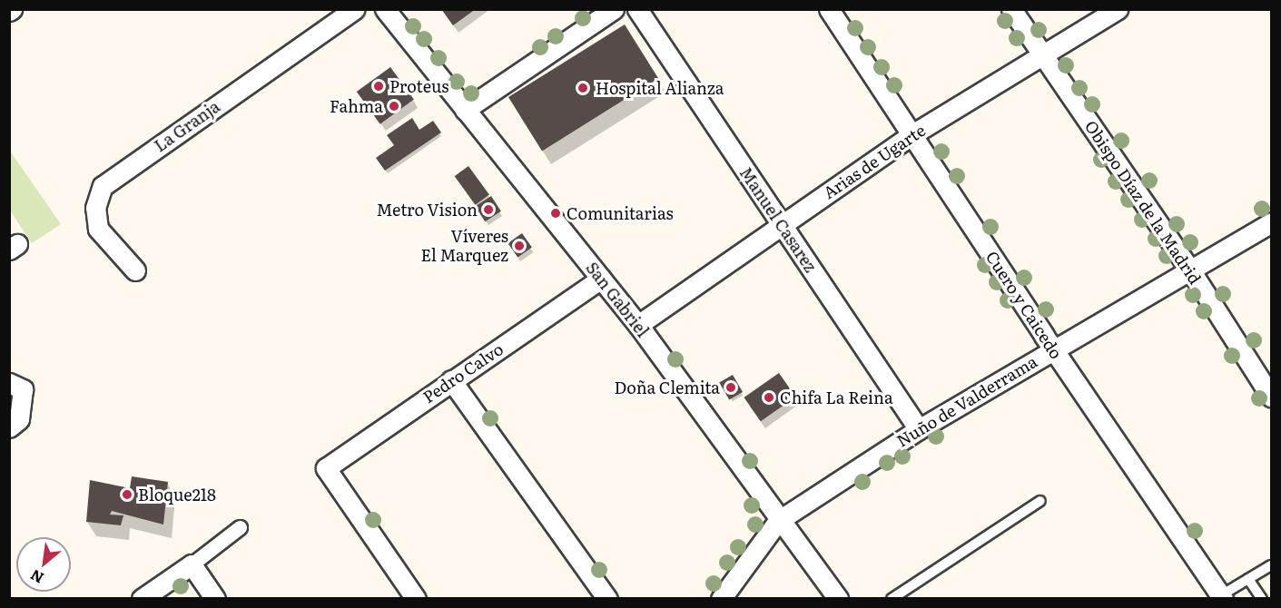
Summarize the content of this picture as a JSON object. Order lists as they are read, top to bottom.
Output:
{
  "streets": {
    "street": [
      "La Granja",
      "Arias de Ugarte",
      "Obispo Díaz de la Madrid",
      "Manuel Casarez",
      "San Gabriel",
      "Cuero y Caicedo",
      "Pedro Calvo",
      "Nuño de Valderrama"
    ]
  },
  "crossings": [
    ["Arias de Ugarte", "Obispo Díaz de la Madrid"],
    ["Arias de Ugarte", "Manuel Casarez"],
    ["Arias de Ugarte", "San Gabriel"],
    ["Arias de Ugarte", "Cuero y Caicedo"],
    ["Obispo Díaz de la Madrid", "Nuño de Valderrama"],
    ["Manuel Casarez", "Nuño de Valderrama"],
    ["San Gabriel", "Pedro Calvo"],
    ["San Gabriel", "Nuño de Valderrama"],
    ["Cuero y Caicedo", "Nuño de Valderrama"]
  ],
  "places": [
    "Proteus",
    "Hospital Alianza",
    "Fahma",
    "Metro Vision",
    "Comunitarias",
    "Víveres El Marquez",
    "Doña Clemita",
    "Chifa La Reina",
    "Bloque218"
  ],
  "north": "bottom left"
}
